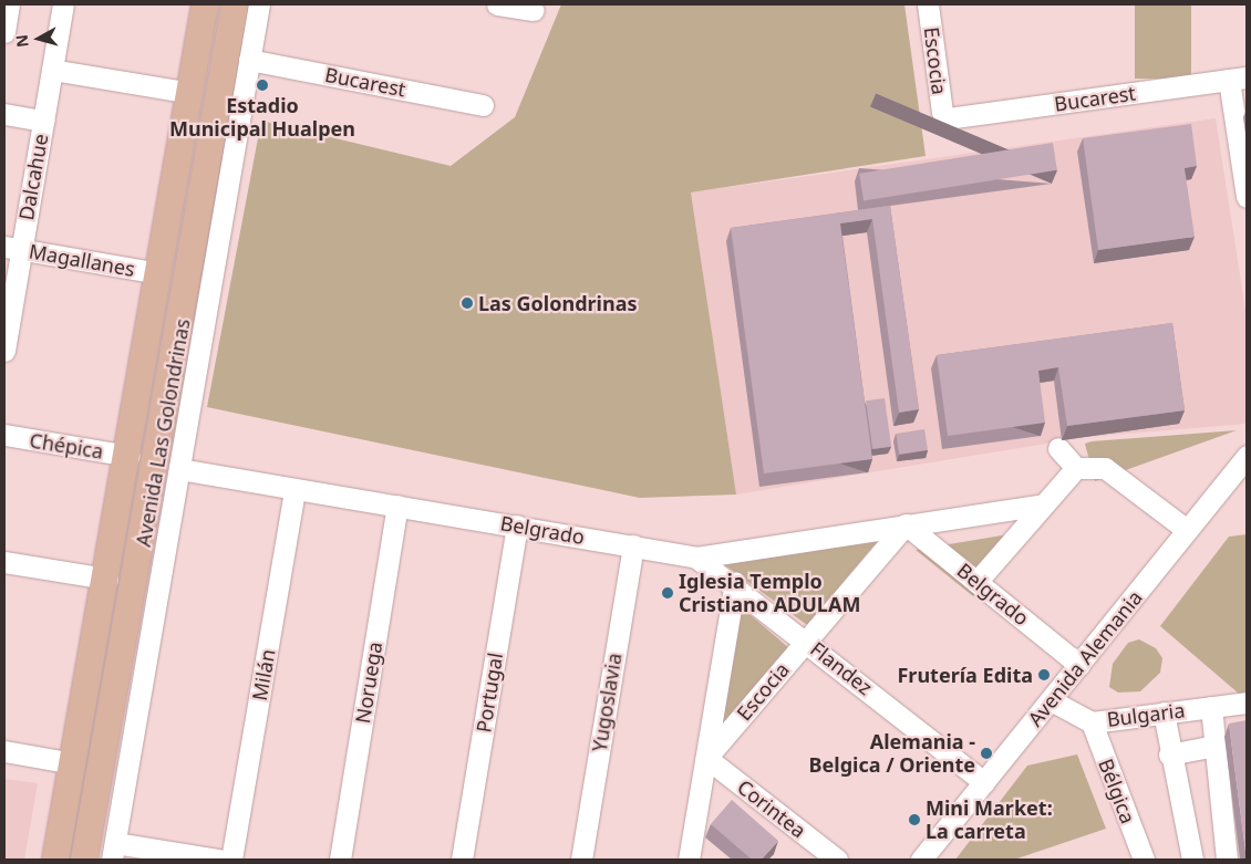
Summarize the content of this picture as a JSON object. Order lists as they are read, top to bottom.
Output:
{
  "streets": {
    "main road": ["Avenida Las Golondrinas"],
    "street": [
      "Escocia",
      "Bucarest",
      "Dalcahue",
      "Magallanes",
      "Chépica",
      "Belgrado",
      "Avenida Alemania",
      "Flandez",
      "Milán",
      "Noruega",
      "Portugal",
      "Yugoslavia",
      "Bulgaria",
      "Bélgica",
      "Corintea"
    ]
  },
  "crossings": [
    ["Escocia", "Bucarest"],
    ["Escocia", "Belgrado"],
    ["Escocia", "Flandez"],
    ["Escocia", "Corintea"],
    ["Bucarest", "Avenida Las Golondrinas"],
    ["Dalcahue", "Magallanes"],
    ["Magallanes", "Avenida Las Golondrinas"],
    ["Avenida Las Golondrinas", "Chépica"],
    ["Avenida Las Golondrinas", "Belgrado"],
    ["Belgrado", "Avenida Alemania"],
    ["Belgrado", "Flandez"],
    ["Belgrado", "Milán"],
    ["Belgrado", "Noruega"],
    ["Belgrado", "Portugal"],
    ["Belgrado", "Yugoslavia"],
    ["Avenida Alemania", "Flandez"],
    ["Avenida Alemania", "Bulgaria"],
    ["Bulgaria", "Bélgica"]
  ],
  "places": [
    "Estadio Municipal Hualpen",
    "Las Golondrinas",
    "Iglesia Templo Cristiano ADULAM",
    "Frutería Edita",
    "Alemania - Belgica / Oriente",
    "Mini Market: La carreta"
  ],
  "north": "left"
}
